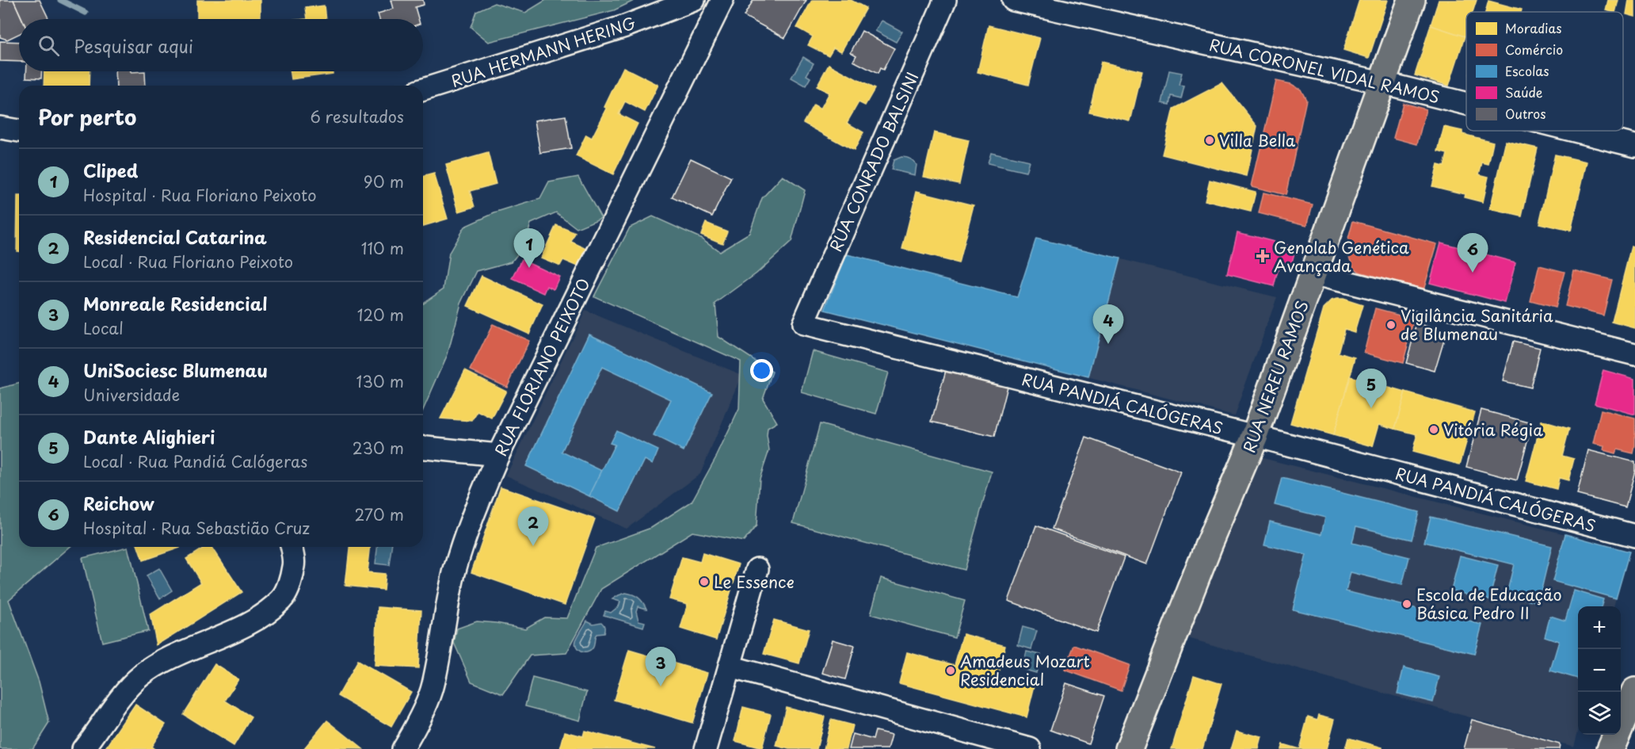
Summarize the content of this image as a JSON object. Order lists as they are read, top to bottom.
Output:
{
  "streets": {
    "main road": ["RUA NEREU RAMOS"],
    "street": [
      "RUA HERMANN HERING",
      "RUA CORONEL VIDAL RAMOS",
      "RUA CONRADO BALSINI",
      "RUA FLORIANO PEIXOTO",
      "RUA PANDIÁ CALÓGERAS"
    ]
  },
  "crossings": [
    ["RUA CORONEL VIDAL RAMOS", "RUA NEREU RAMOS"],
    ["RUA CONRADO BALSINI", "RUA PANDIÁ CALÓGERAS"],
    ["RUA NEREU RAMOS", "RUA PANDIÁ CALÓGERAS"]
  ],
  "places": {
    "other": [
      "Villa Bella",
      "Vigilância Sanitária de Blumenau",
      "Vitória Régia",
      "Le Essence",
      "Escola de Educação Básica Pedro II",
      "Amadeus Mozart Residencial"
    ],
    "health": ["Genolab Genética Avançada"]
  },
  "legend": [
    "Moradias",
    "Comércio",
    "Escolas",
    "Saúde",
    "Outros"
  ],
  "page": {
    "search": "Pesquisar aqui",
    "heading": ["Por perto", "6 resultados"],
    "list": [
      {
        "mark": "1",
        "name": "Cliped",
        "note": "Hospital · Rua Floriano Peixoto",
        "value": "90 m"
      },
      {
        "mark": "2",
        "name": "Residencial Catarina",
        "note": "Local · Rua Floriano Peixoto",
        "value": "110 m"
      },
      {
        "mark": "3",
        "name": "Monreale Residencial",
        "note": "Local",
        "value": "120 m"
      },
      {
        "mark": "4",
        "name": "UniSociesc Blumenau",
        "note": "Universidade",
        "value": "130 m"
      },
      {
        "mark": "5",
        "name": "Dante Alighieri",
        "note": "Local · Rua Pandiá Calógeras",
        "value": "230 m"
      },
      {
        "mark": "6",
        "name": "Reichow",
        "note": "Hospital · Rua Sebastião Cruz",
        "value": "270 m"
      }
    ],
    "pins": [
      "1",
      "6",
      "4",
      "5",
      "2",
      "3"
    ],
    "map_buttons": ["+", "−"]
  }
}
